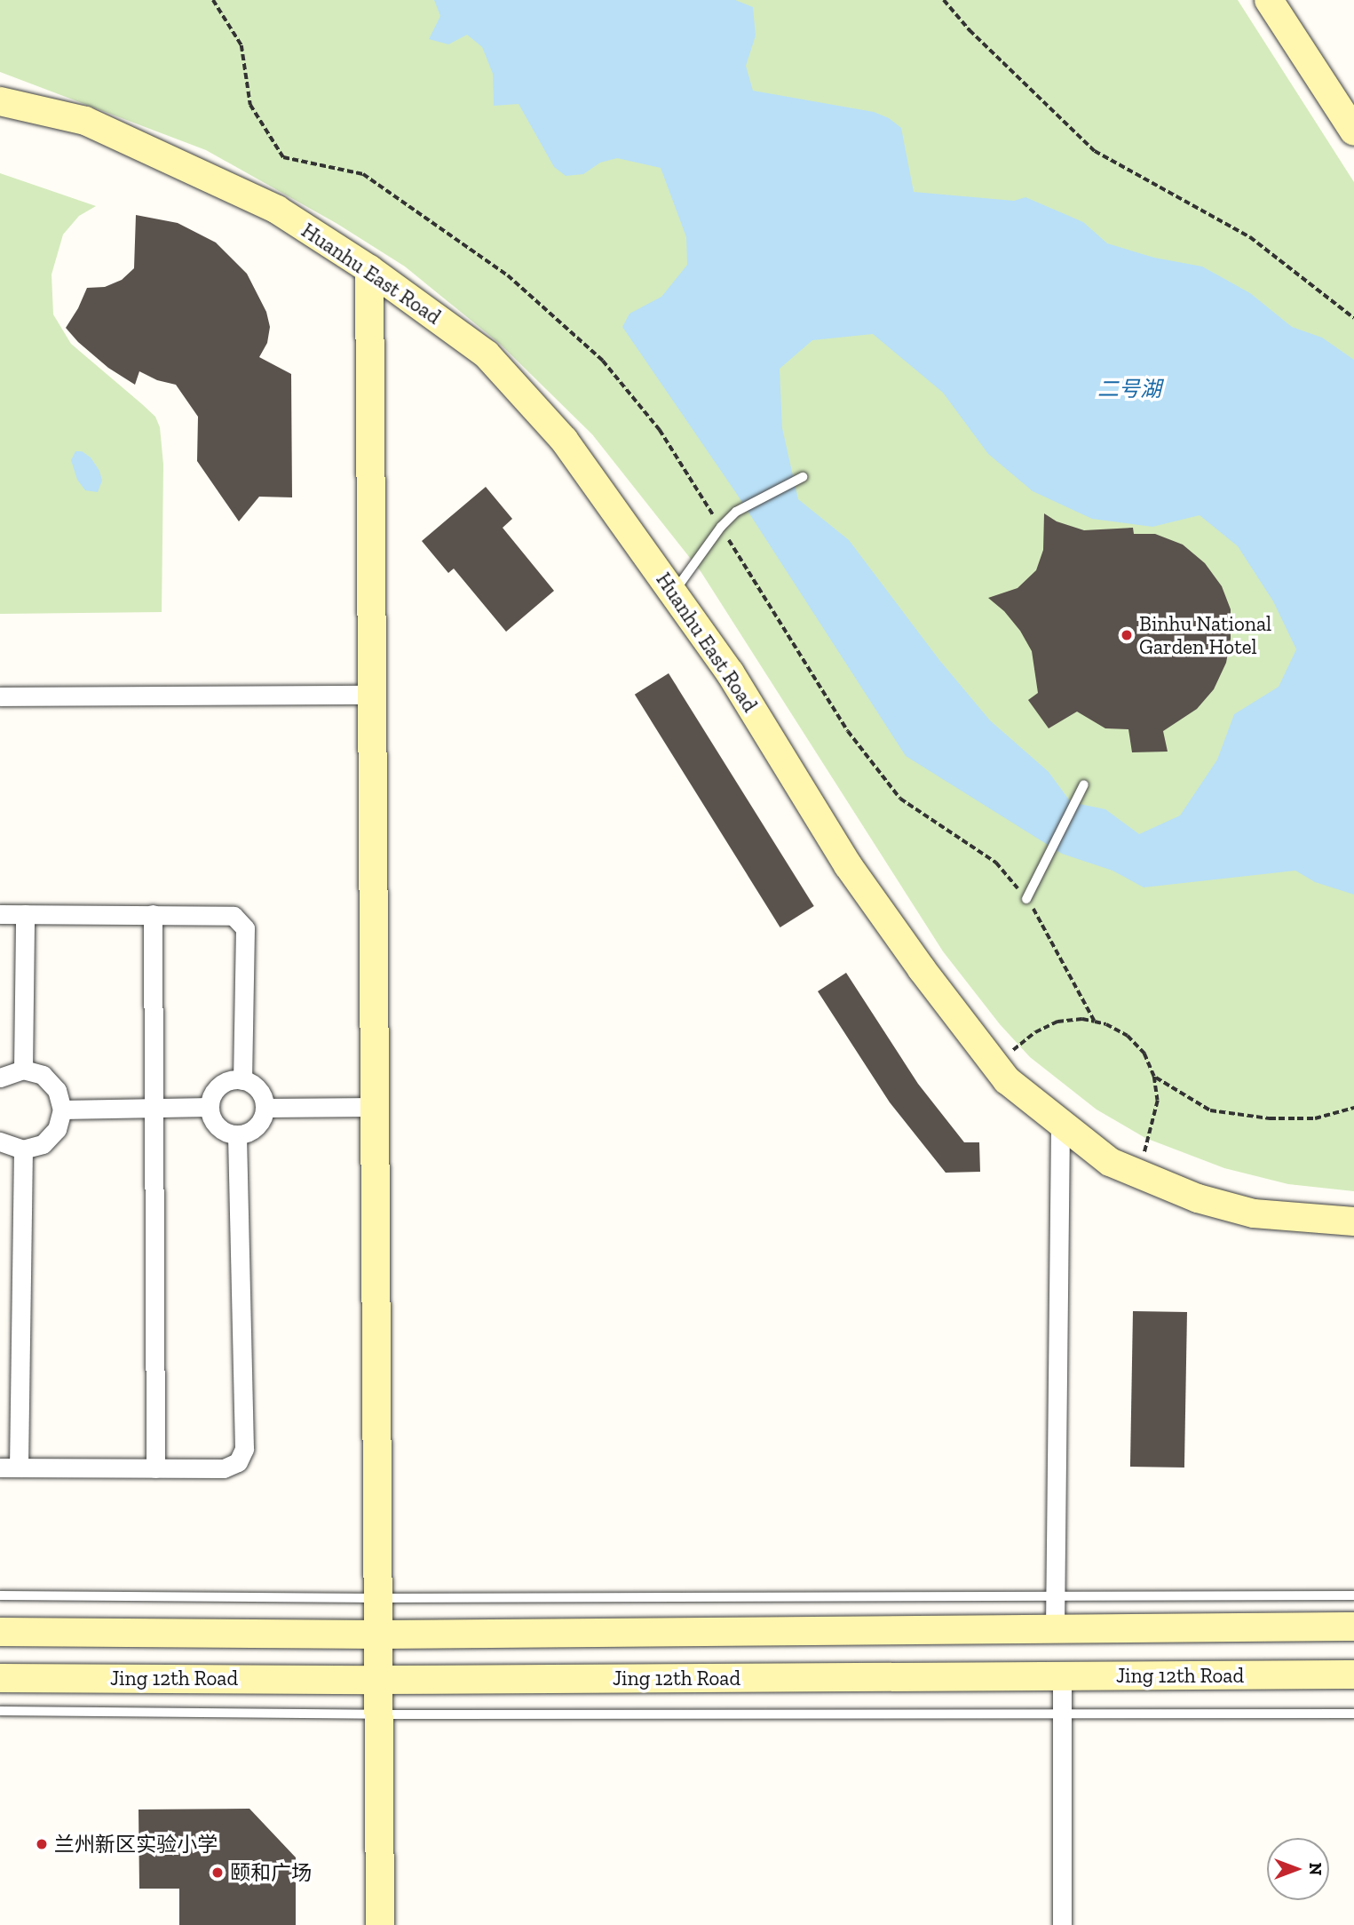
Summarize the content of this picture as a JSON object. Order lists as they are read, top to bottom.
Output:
{
  "streets": {
    "street": ["Huanhu East Road", "Jing 12th Road"]
  },
  "water": ["二号湖"],
  "places": ["Binhu National Garden Hotel", "兰州新区实验小学", "颐和广场"],
  "north": "right"
}
